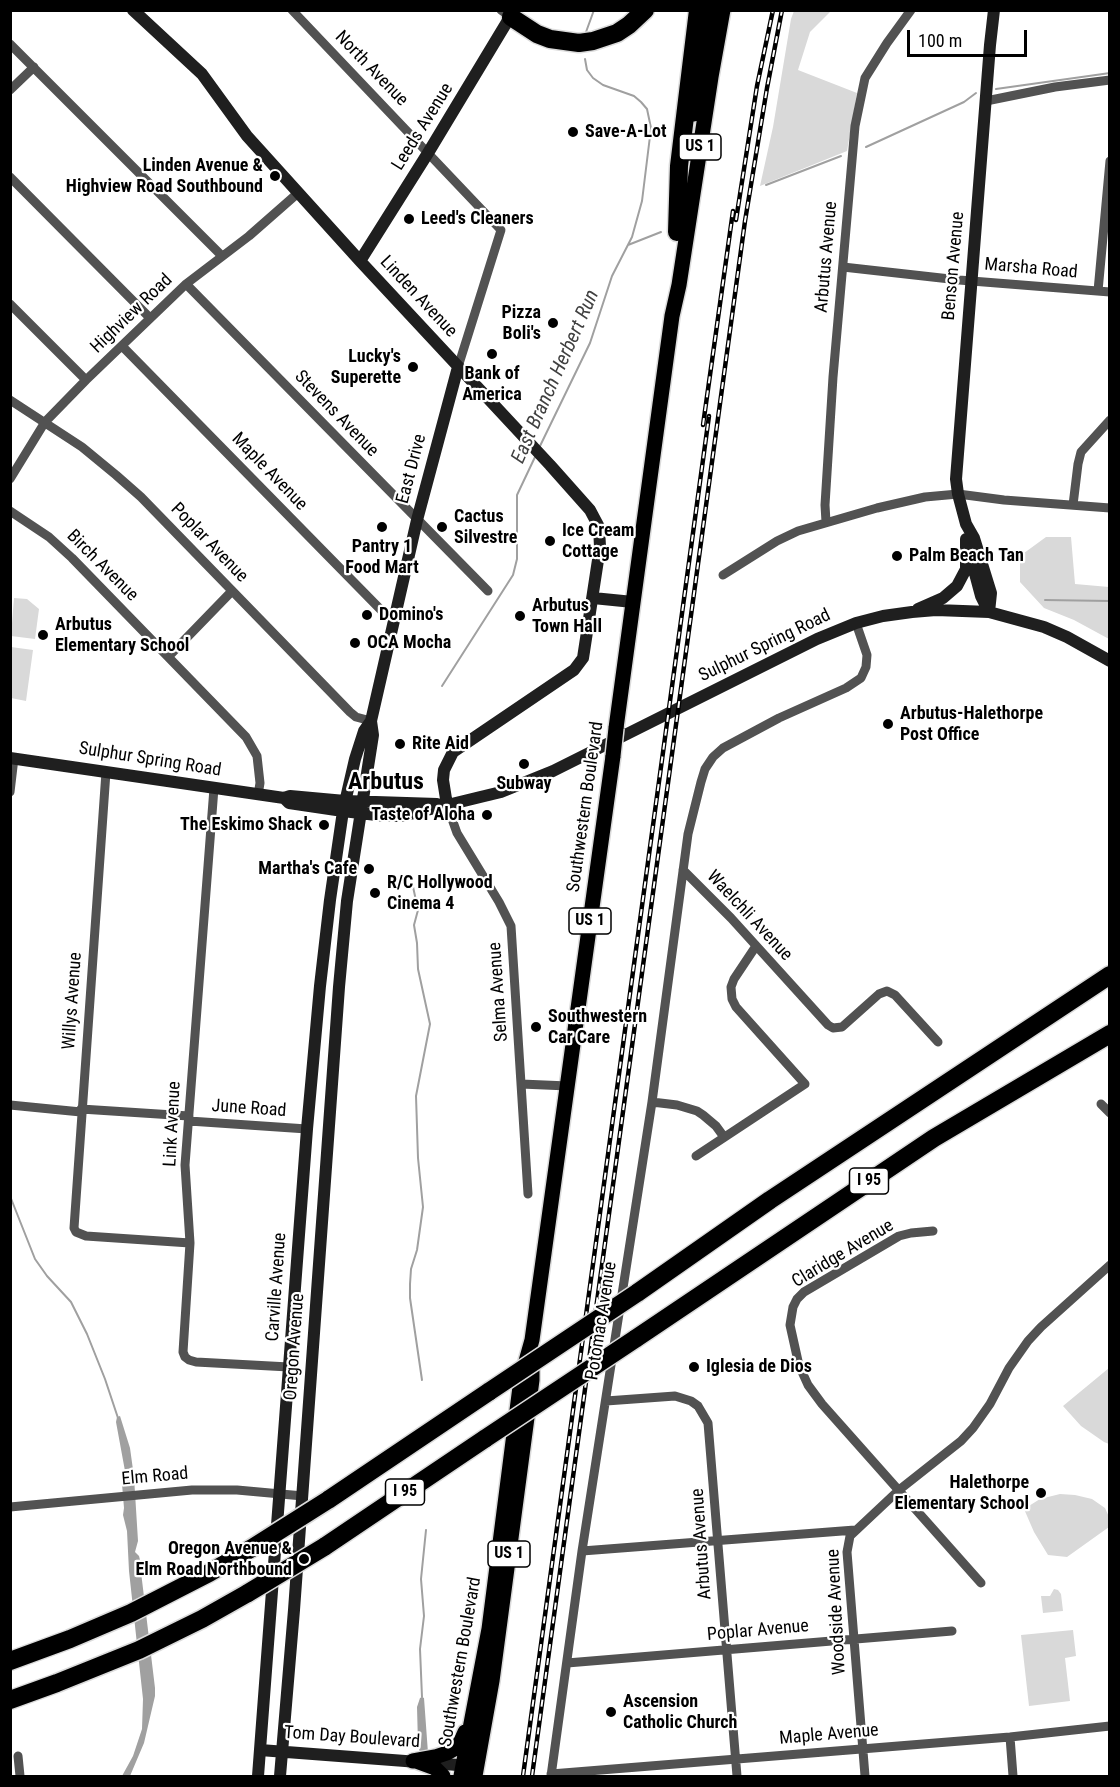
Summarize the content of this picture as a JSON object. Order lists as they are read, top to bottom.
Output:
{
  "streets": {
    "highway": ["I 95"],
    "main road": ["US 1", "Southwestern Boulevard"],
    "street": [
      "North Avenue",
      "Leeds Avenue",
      "Arbutus Avenue",
      "Benson Avenue",
      "Marsha Road",
      "Linden Avenue",
      "Highview Road",
      "Stevens Avenue",
      "East Drive",
      "Maple Avenue",
      "Poplar Avenue",
      "Birch Avenue",
      "Sulphur Spring Road",
      "Waelchli Avenue",
      "Selma Avenue",
      "Willys Avenue",
      "June Road",
      "Link Avenue",
      "Claridge Avenue",
      "Carville Avenue",
      "Potomac Avenue",
      "Oregon Avenue",
      "Elm Road",
      "Woodside Avenue",
      "Tom Day Boulevard"
    ]
  },
  "crossings": [
    ["North Avenue", "Leeds Avenue"],
    ["North Avenue", "East Drive"],
    ["Leeds Avenue", "Linden Avenue"],
    ["Arbutus Avenue", "Marsha Road"],
    ["Arbutus Avenue", "Maple Avenue"],
    ["Arbutus Avenue", "Poplar Avenue"],
    ["Arbutus Avenue", "Potomac Avenue"],
    ["Benson Avenue", "Marsha Road"],
    ["Benson Avenue", "Sulphur Spring Road"],
    ["Linden Avenue", "Highview Road"],
    ["Linden Avenue", "East Drive"],
    ["Highview Road", "Stevens Avenue"],
    ["Highview Road", "Maple Avenue"],
    ["Highview Road", "Poplar Avenue"],
    ["Stevens Avenue", "East Drive"],
    ["East Drive", "Maple Avenue"],
    ["East Drive", "Poplar Avenue"],
    ["East Drive", "Sulphur Spring Road"],
    ["East Drive", "Carville Avenue"],
    ["East Drive", "Oregon Avenue"],
    ["Maple Avenue", "Potomac Avenue"],
    ["Maple Avenue", "Woodside Avenue"],
    ["Poplar Avenue", "Potomac Avenue"],
    ["Poplar Avenue", "Woodside Avenue"],
    ["Birch Avenue", "Sulphur Spring Road"],
    ["Sulphur Spring Road", "Waelchli Avenue"],
    ["Sulphur Spring Road", "Selma Avenue"],
    ["Sulphur Spring Road", "Willys Avenue"],
    ["Sulphur Spring Road", "Link Avenue"],
    ["Sulphur Spring Road", "Carville Avenue"],
    ["Sulphur Spring Road", "Oregon Avenue"],
    ["Southwestern Boulevard", "Tom Day Boulevard"],
    ["Waelchli Avenue", "Potomac Avenue"],
    ["Willys Avenue", "June Road"],
    ["Willys Avenue", "Link Avenue"],
    ["June Road", "Link Avenue"],
    ["June Road", "Carville Avenue"],
    ["Link Avenue", "Carville Avenue"],
    ["Claridge Avenue", "Woodside Avenue"],
    ["Carville Avenue", "Elm Road"],
    ["Carville Avenue", "Tom Day Boulevard"],
    ["Oregon Avenue", "Elm Road"],
    ["Oregon Avenue", "Tom Day Boulevard"]
  ],
  "districts": ["Arbutus"],
  "water": ["East Branch Herbert Run"],
  "places": [
    "Save-A-Lot",
    "Linden Avenue & Highview Road Southbound",
    "Leed's Cleaners",
    "Pizza Boli's",
    "Bank of America",
    "Lucky's Superette",
    "Pantry 1 Food Mart",
    "Cactus Silvestre",
    "Ice Cream Cottage",
    "Palm Beach Tan",
    "Domino's",
    "Arbutus Town Hall",
    "Arbutus Elementary School",
    "OCA Mocha",
    "Arbutus-Halethorpe Post Office",
    "Rite Aid",
    "Subway",
    "Taste of Aloha",
    "The Eskimo Shack",
    "Martha's Cafe",
    "R/C Hollywood Cinema 4",
    "Southwestern Car Care",
    "Iglesia de Dios",
    "Halethorpe Elementary School",
    "Oregon Avenue & Elm Road Northbound",
    "Ascension Catholic Church"
  ],
  "scale_bar": "100 m"
}
